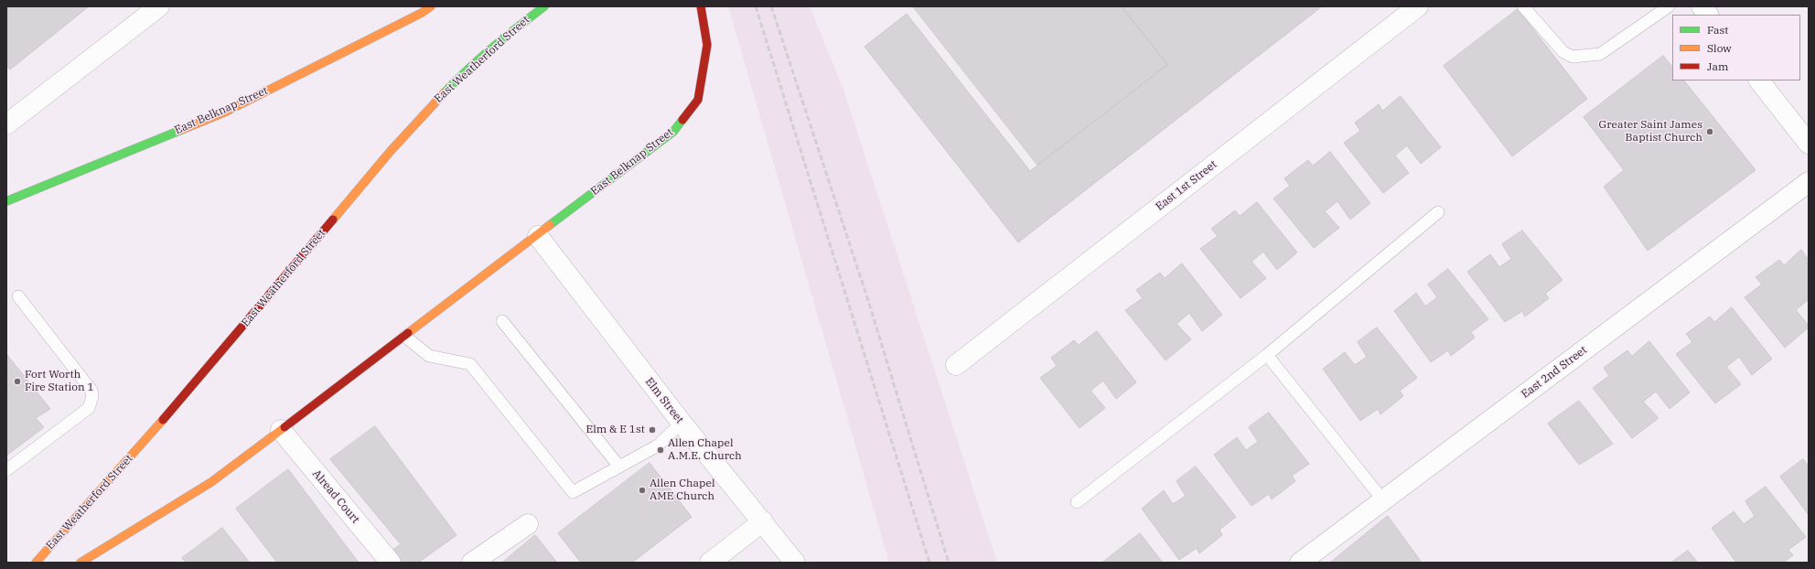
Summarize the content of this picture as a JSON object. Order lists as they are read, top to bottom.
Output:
{
  "streets": {
    "main road": ["East Weatherford Street", "East Belknap Street"],
    "street": [
      "East 1st Street",
      "East 2nd Street",
      "Elm Street",
      "Alread Court"
    ]
  },
  "crossings": [
    ["East Belknap Street", "Elm Street"]
  ],
  "places": [
    "Greater Saint James Baptist Church",
    "Fort Worth Fire Station 1",
    "Elm & E 1st",
    "Allen Chapel A.M.E. Church",
    "Allen Chapel AME Church"
  ],
  "legend": ["Fast", "Slow", "Jam"]
}
